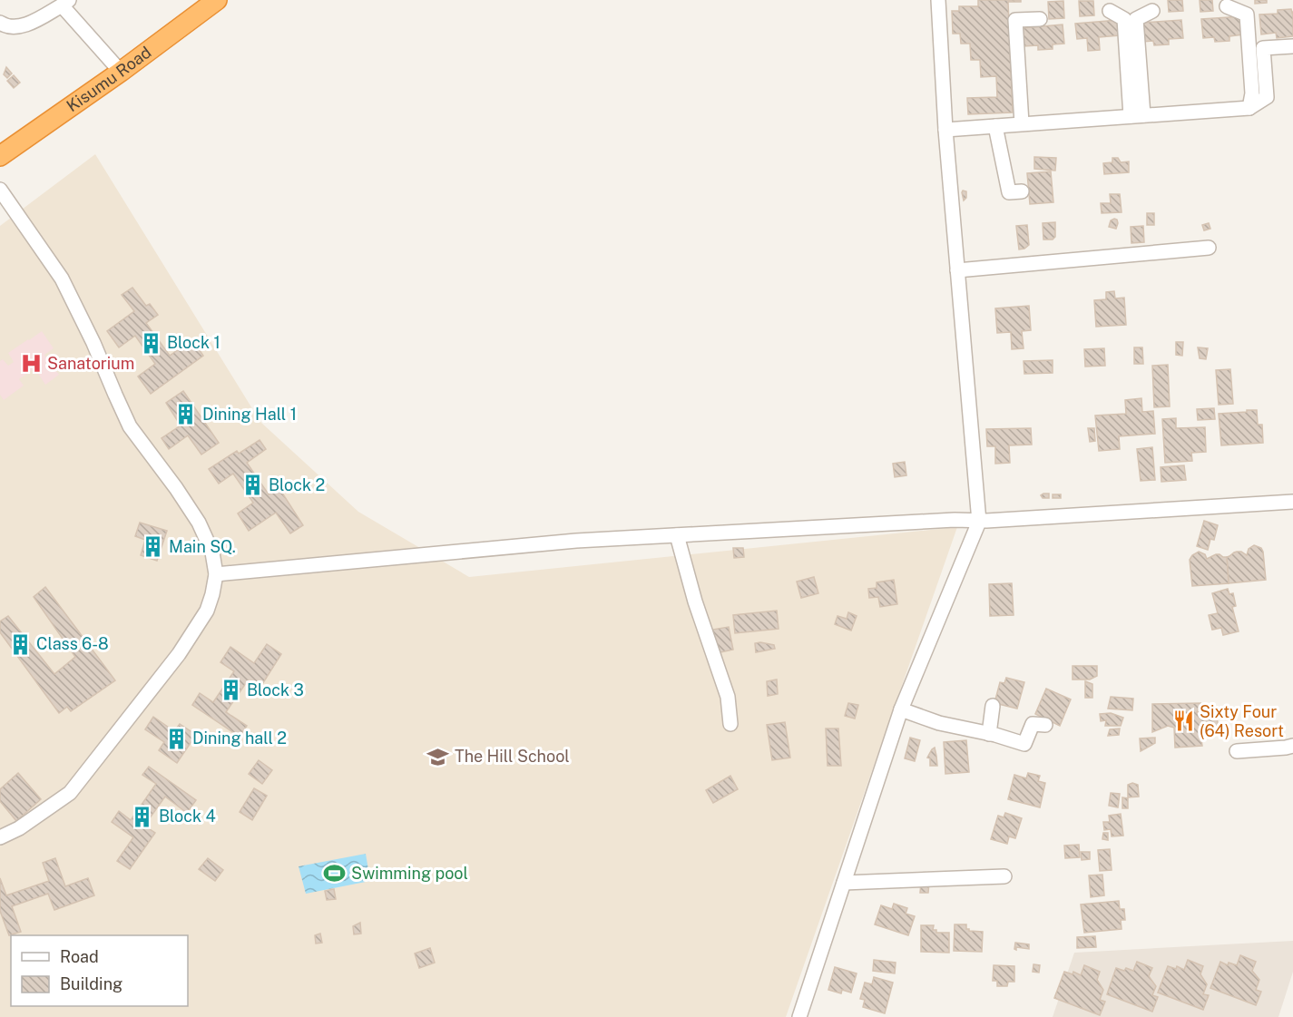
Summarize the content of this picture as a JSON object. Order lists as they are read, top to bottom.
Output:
{
  "streets": {
    "highway": ["Kisumu Road"]
  },
  "places": {
    "building": [
      "Block 1",
      "Dining Hall 1",
      "Block 2",
      "Main SQ.",
      "Class 6-8",
      "Block 3",
      "Dining hall 2",
      "Block 4"
    ],
    "hospital": ["Sanatorium"],
    "restaurant": ["Sixty Four (64) Resort"],
    "school or university": ["The Hill School"],
    "sports": ["Swimming pool"]
  },
  "legend": ["Road", "Building"]
}
